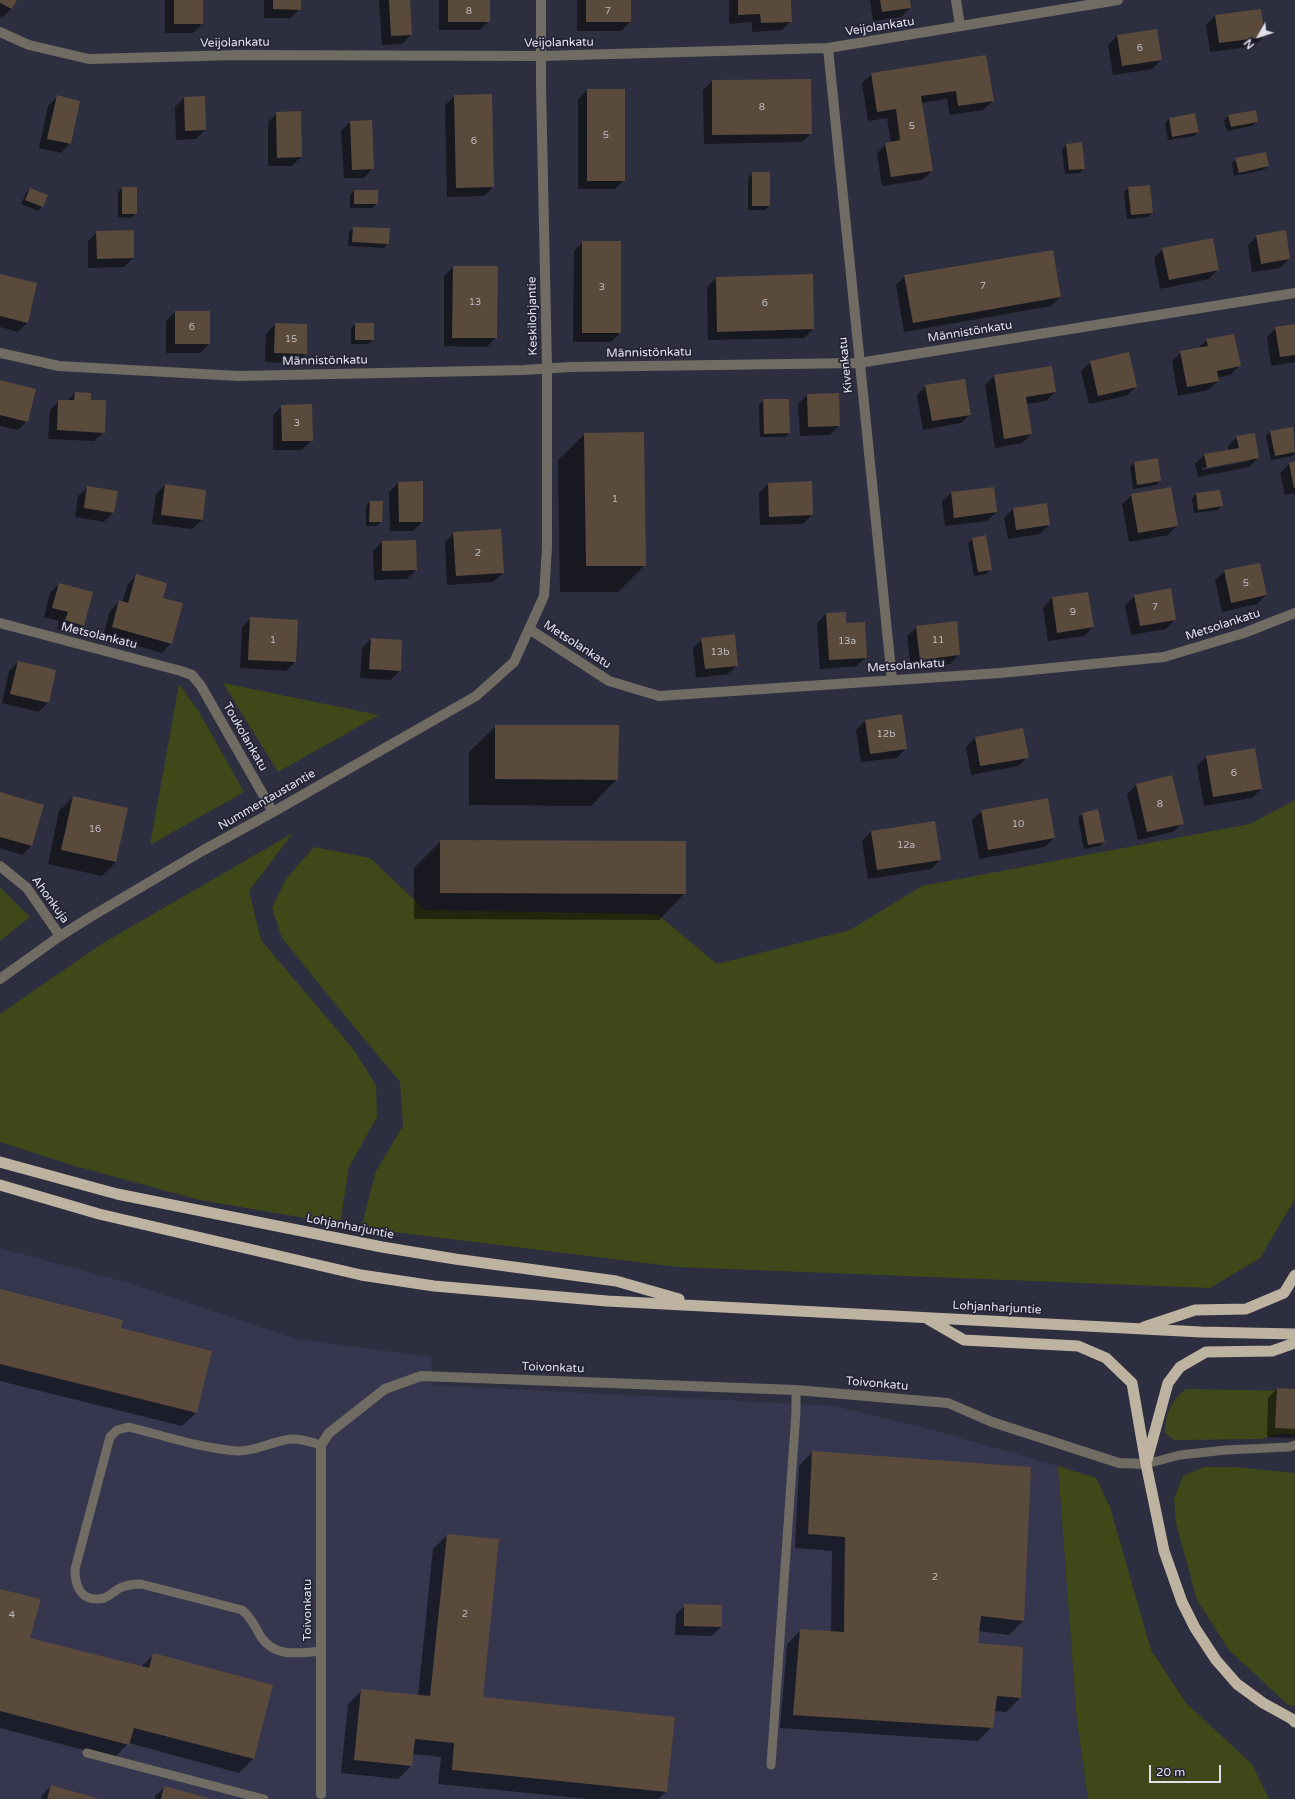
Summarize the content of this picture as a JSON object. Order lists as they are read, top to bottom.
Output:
{
  "streets": {
    "highway": ["Lohjanharjuntie"],
    "street": [
      "Veijolankatu",
      "Keskilohjantie",
      "Männistönkatu",
      "Kivenkatu",
      "Metsolankatu",
      "Toukolankatu",
      "Nummentaustantie",
      "Ahonkuja",
      "Toivonkatu"
    ]
  },
  "crossings": [
    ["Veijolankatu", "Keskilohjantie"],
    ["Veijolankatu", "Kivenkatu"],
    ["Keskilohjantie", "Männistönkatu"],
    ["Keskilohjantie", "Metsolankatu"],
    ["Keskilohjantie", "Nummentaustantie"],
    ["Männistönkatu", "Kivenkatu"],
    ["Kivenkatu", "Metsolankatu"],
    ["Metsolankatu", "Toukolankatu"],
    ["Metsolankatu", "Nummentaustantie"],
    ["Toukolankatu", "Nummentaustantie"],
    ["Nummentaustantie", "Ahonkuja"]
  ],
  "house_numbers": [
    "8",
    "7",
    "6",
    "8",
    "5",
    "5",
    "6",
    "7",
    "3",
    "13",
    "6",
    "6",
    "15",
    "3",
    "1",
    "2",
    "5",
    "7",
    "9",
    "1",
    "11",
    "13a",
    "13b",
    "12b",
    "6",
    "8",
    "10",
    "16",
    "12a",
    "2",
    "2",
    "4"
  ],
  "scale_bar": "20 m",
  "north": "bottom left"
}
